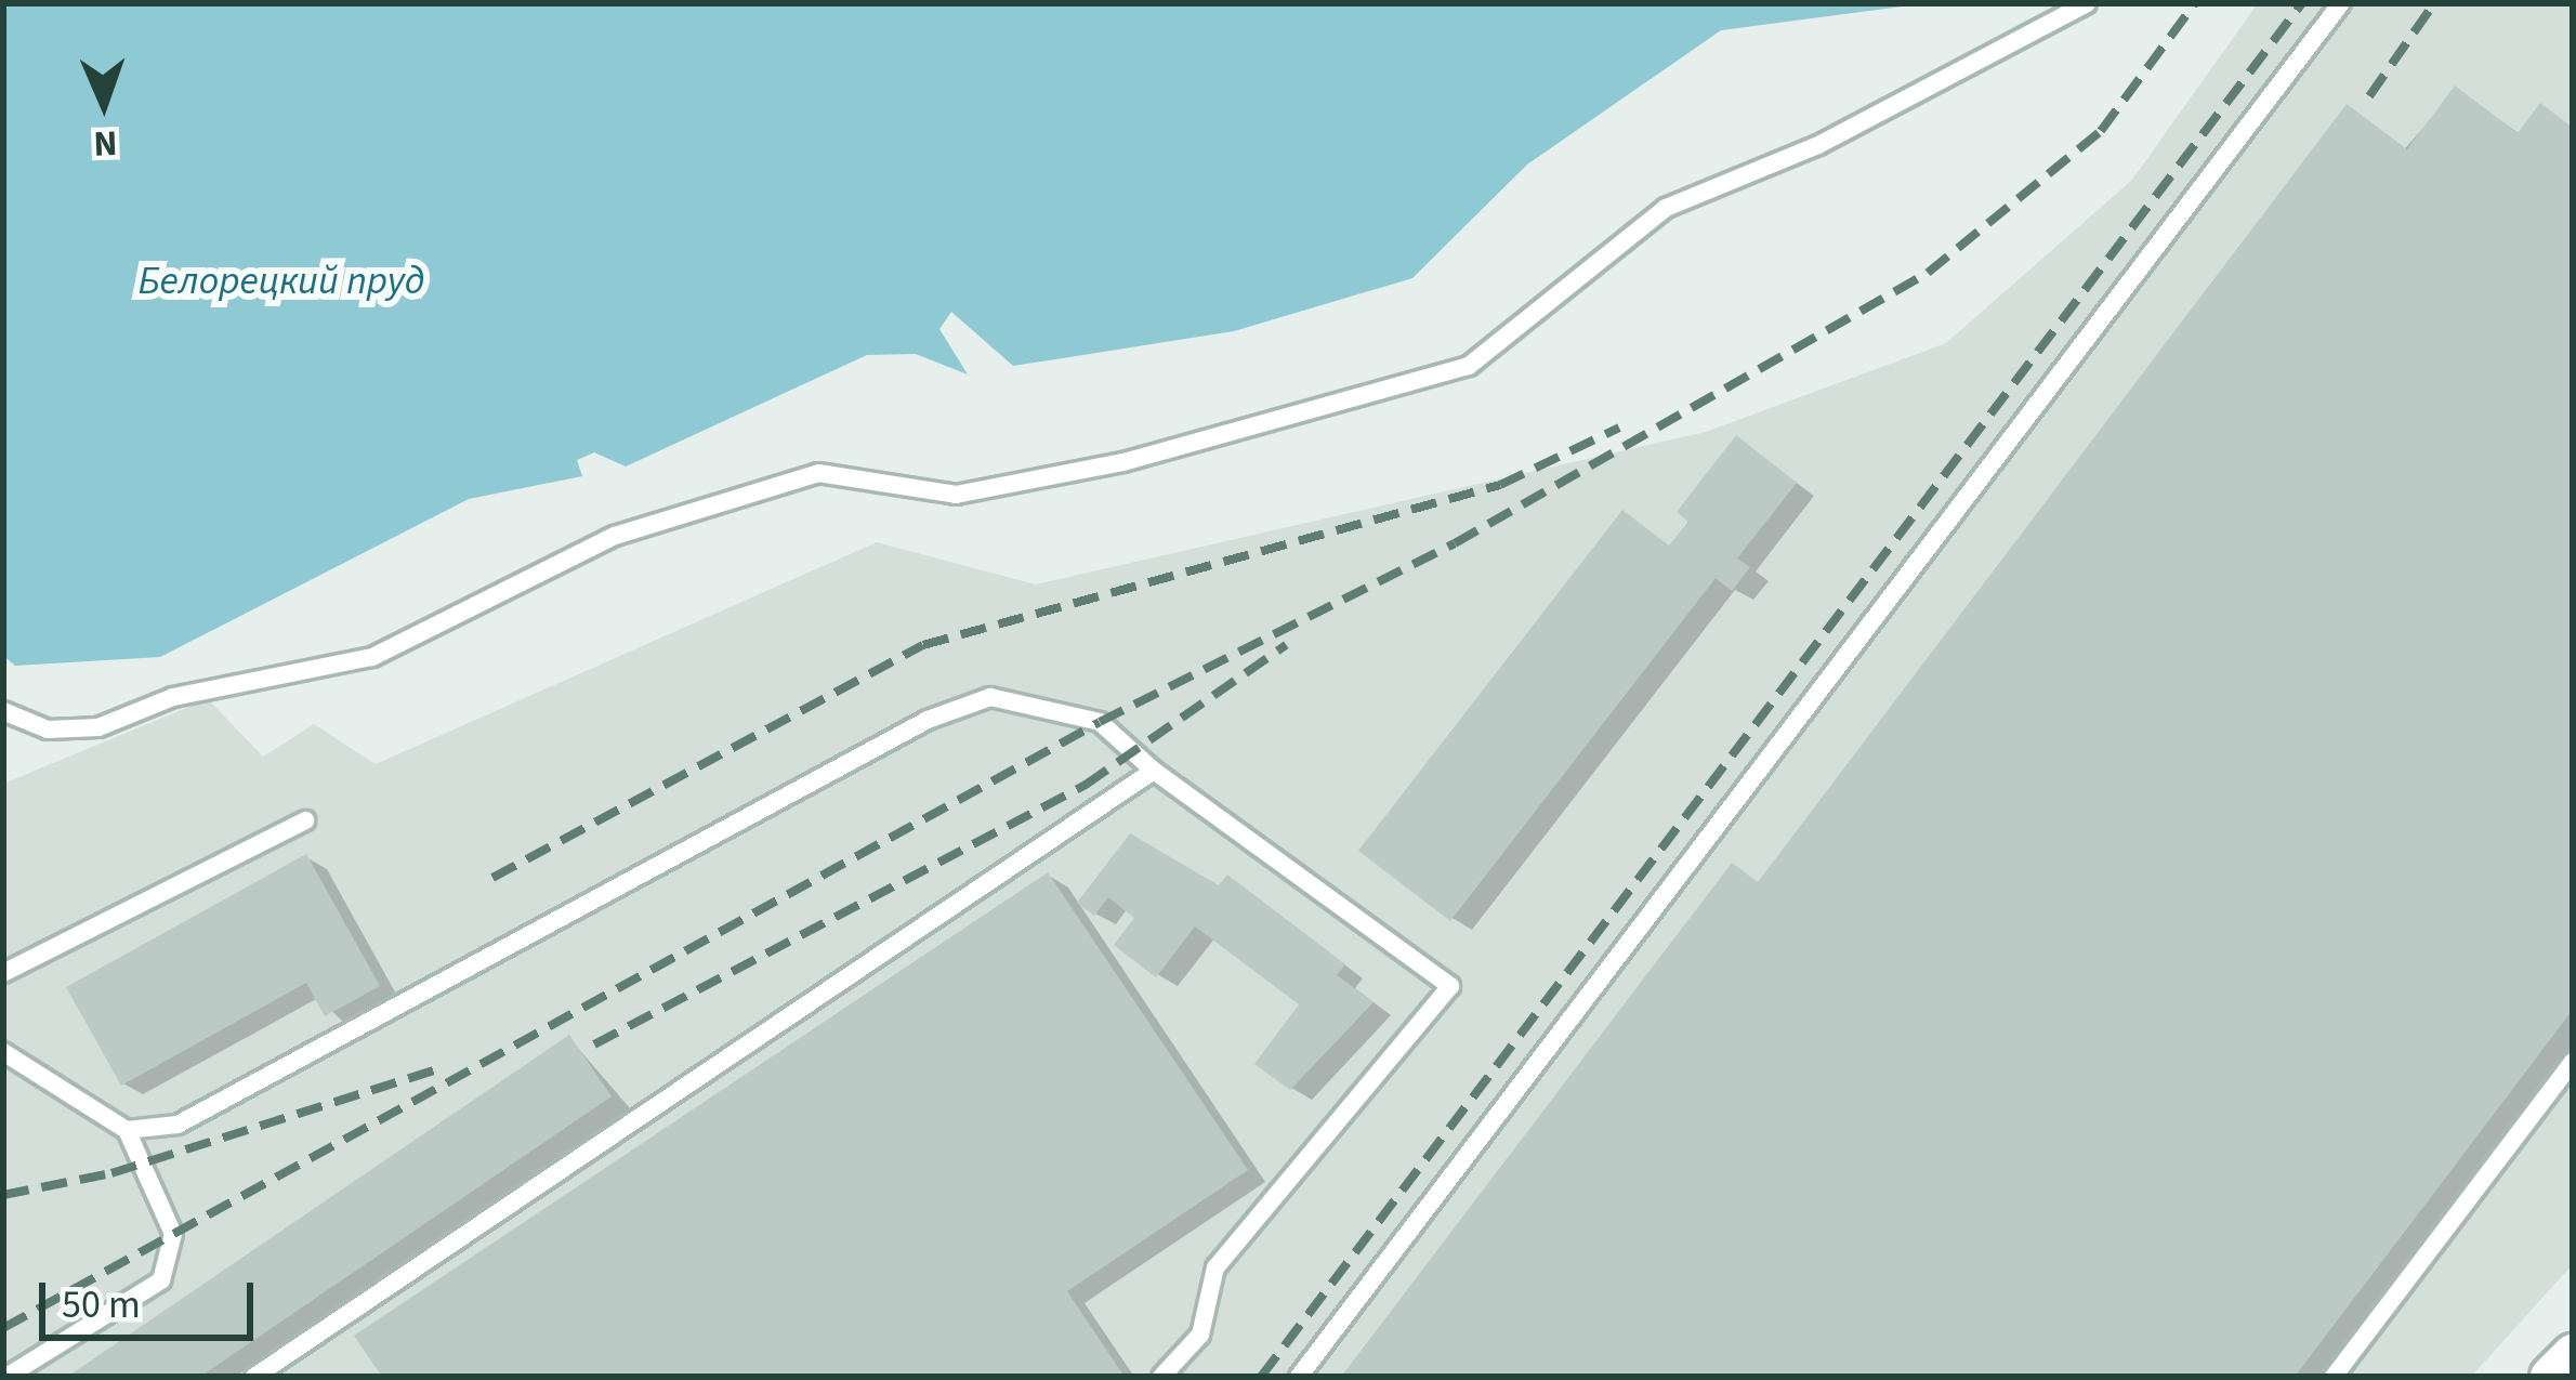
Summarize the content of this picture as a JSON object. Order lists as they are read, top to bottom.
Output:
{
  "water": ["Белорецкий пруд"],
  "scale_bar": "50 m",
  "north": "bottom"
}
